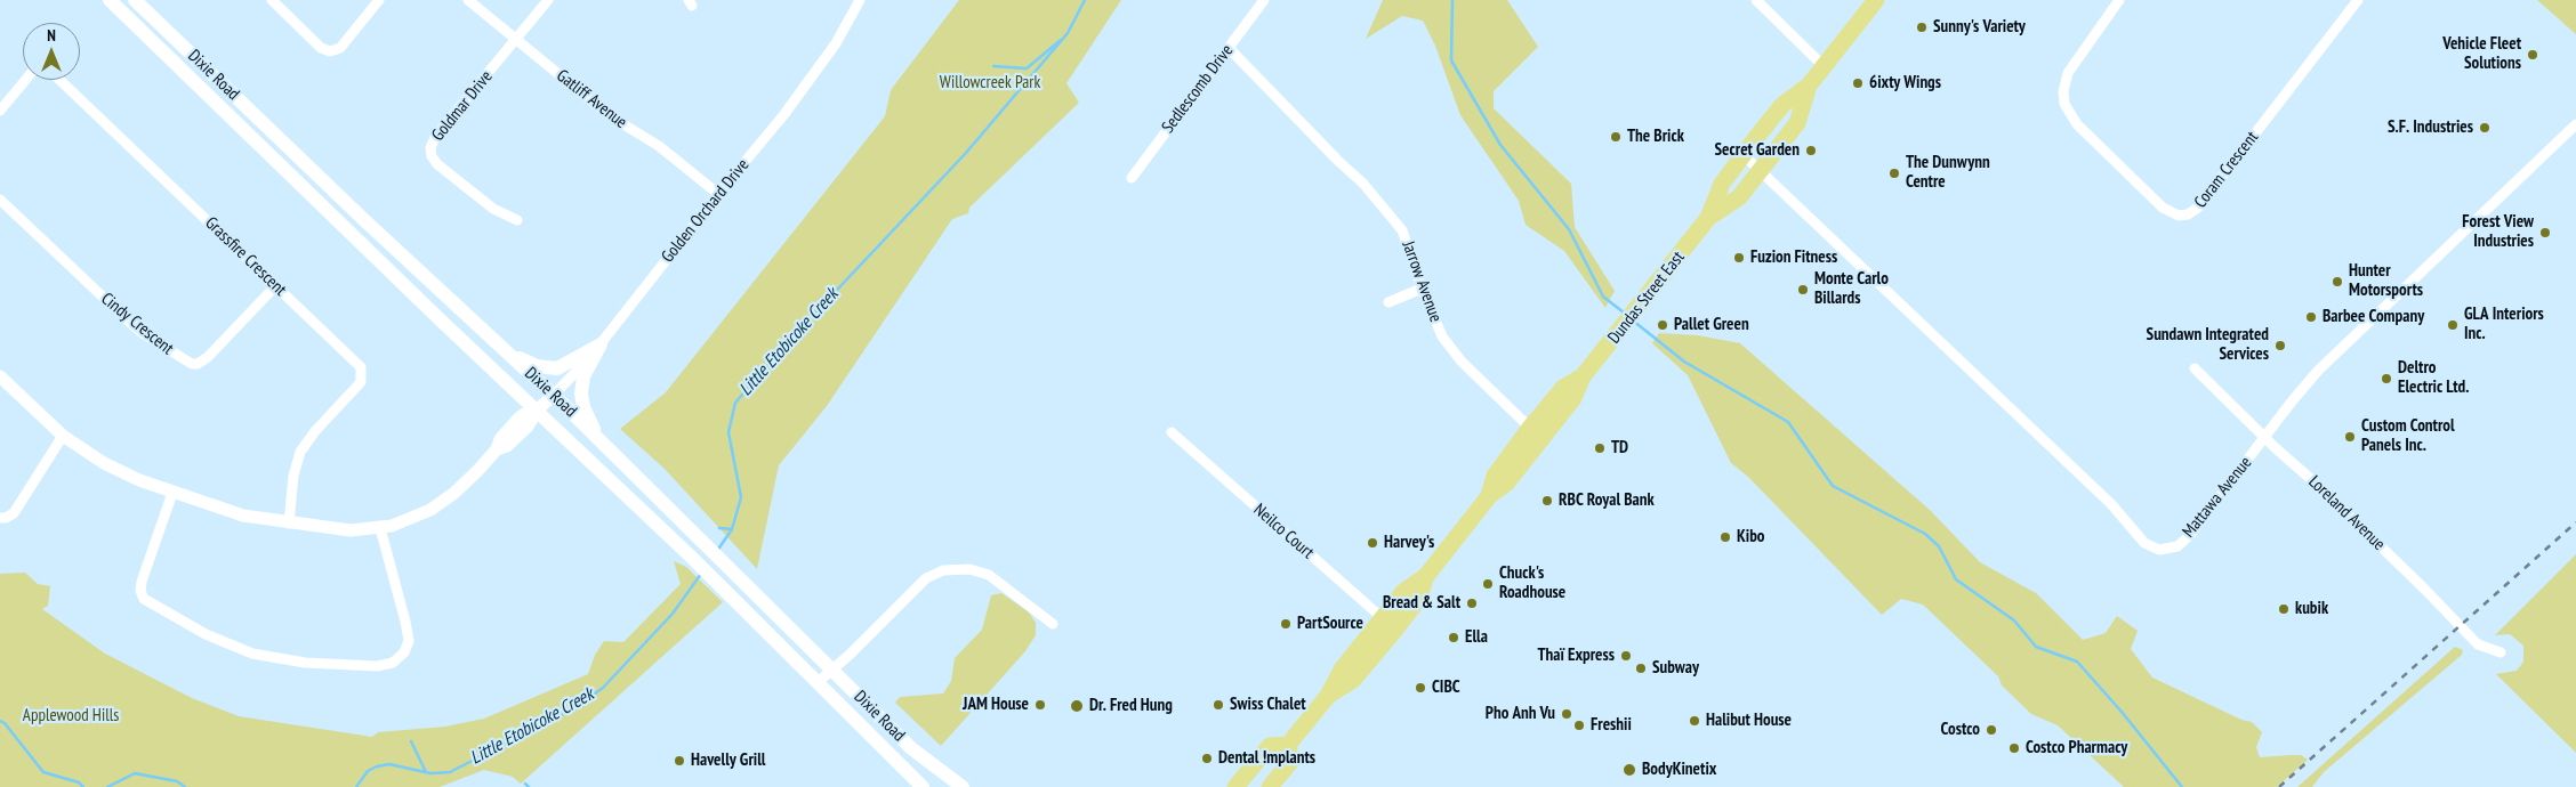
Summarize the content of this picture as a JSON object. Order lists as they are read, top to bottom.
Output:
{
  "streets": {
    "main road": ["Dixie Road", "Dundas Street East"],
    "street": [
      "Sedlescomb Drive",
      "Gatliff Avenue",
      "Goldmar Drive",
      "Coram Crescent",
      "Golden Orchard Drive",
      "Grassfire Crescent",
      "Jarrow Avenue",
      "Cindy Crescent",
      "Mattawa Avenue",
      "Loreland Avenue",
      "Neilco Court"
    ]
  },
  "crossings": [
    ["Dixie Road", "Golden Orchard Drive"],
    ["Sedlescomb Drive", "Jarrow Avenue"],
    ["Gatliff Avenue", "Goldmar Drive"],
    ["Gatliff Avenue", "Golden Orchard Drive"],
    ["Golden Orchard Drive", "Grassfire Crescent"],
    ["Grassfire Crescent", "Cindy Crescent"],
    ["Jarrow Avenue", "Dundas Street East"],
    ["Dundas Street East", "Mattawa Avenue"],
    ["Dundas Street East", "Neilco Court"],
    ["Mattawa Avenue", "Loreland Avenue"]
  ],
  "water": ["Little Etobicoke Creek"],
  "parks": ["Willowcreek Park", "Applewood Hills"],
  "places": [
    "Sunny's Variety",
    "Vehicle Fleet Solutions",
    "6ixty Wings",
    "S.F. Industries",
    "The Brick",
    "Secret Garden",
    "The Dunwynn Centre",
    "Forest View Industries",
    "Fuzion Fitness",
    "Hunter Motorsports",
    "Monte Carlo Billards",
    "Barbee Company",
    "Pallet Green",
    "GLA Interiors Inc.",
    "Sundawn Integrated Services",
    "Deltro Electric Ltd.",
    "Custom Control Panels Inc.",
    "TD",
    "RBC Royal Bank",
    "Kibo",
    "Harvey's",
    "Chuck's Roadhouse",
    "Bread & Salt",
    "kubik",
    "PartSource",
    "Ella",
    "Thaï Express",
    "Subway",
    "CIBC",
    "JAM House",
    "Swiss Chalet",
    "Dr. Fred Hung",
    "Pho Anh Vu",
    "Halibut House",
    "Freshii",
    "Costco",
    "Costco Pharmacy",
    "Dental !mplants",
    "Havelly Grill",
    "BodyKinetix"
  ],
  "north": "top"
}
